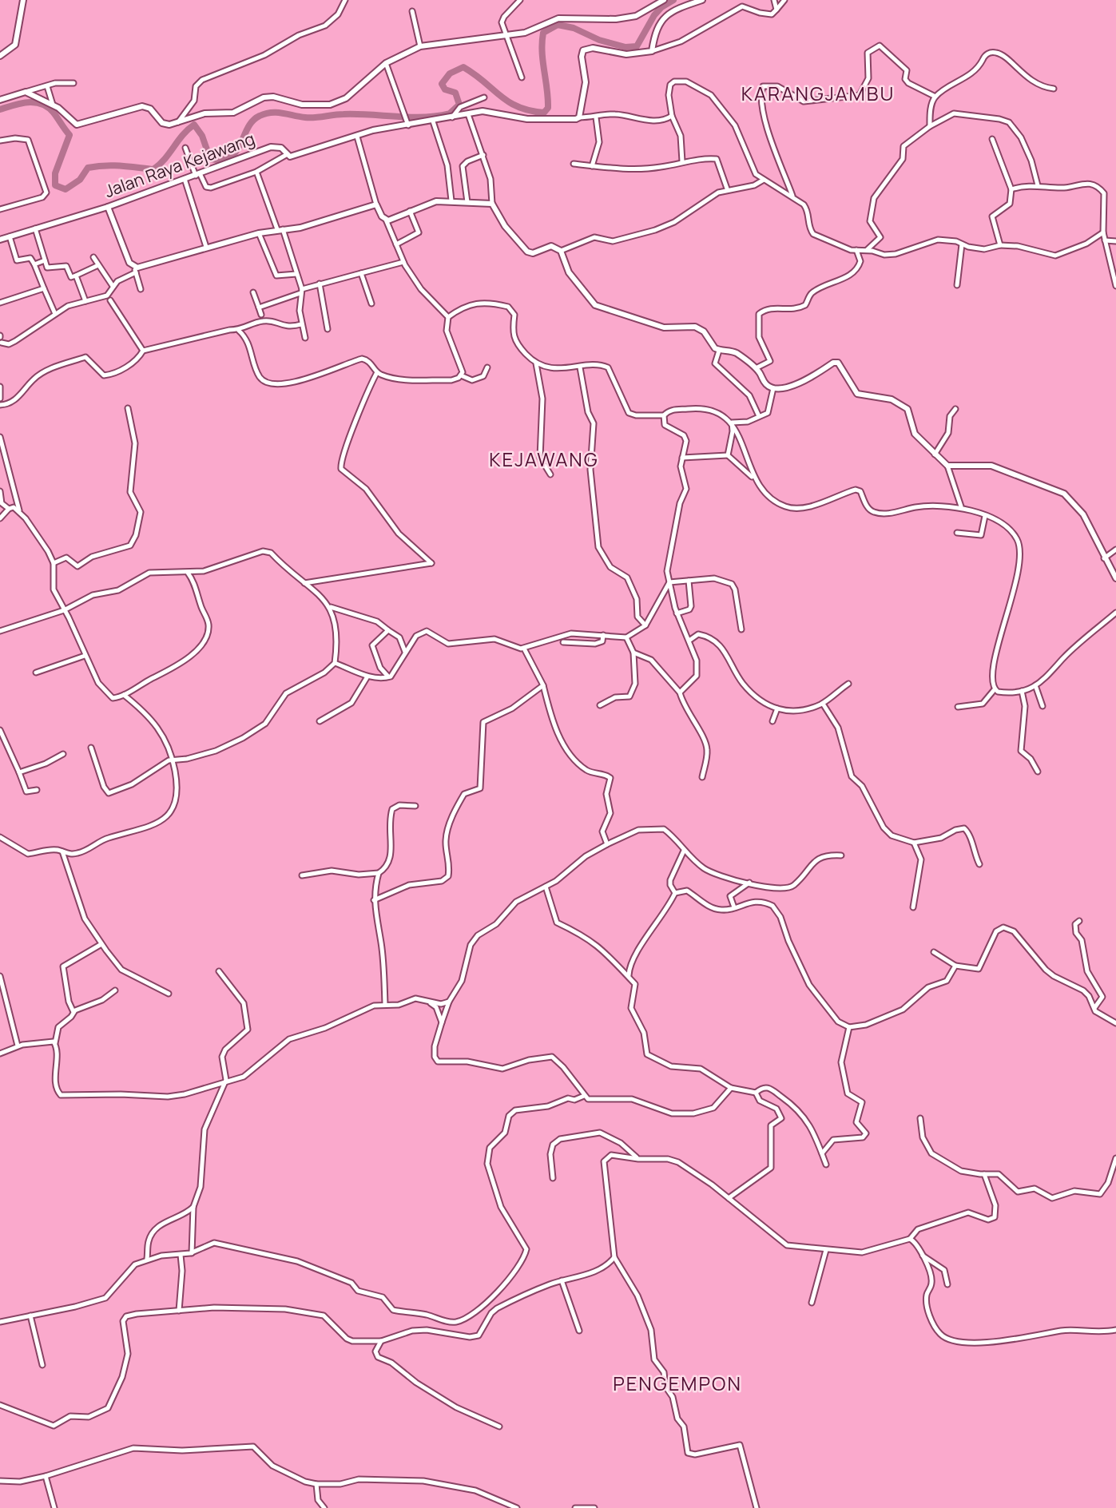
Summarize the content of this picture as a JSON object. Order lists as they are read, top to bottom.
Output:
{
  "streets": {
    "street": ["Jalan Raya Kejawang"]
  },
  "districts": ["KARANGJAMBU", "KEJAWANG", "PENGEMPON"]
}
